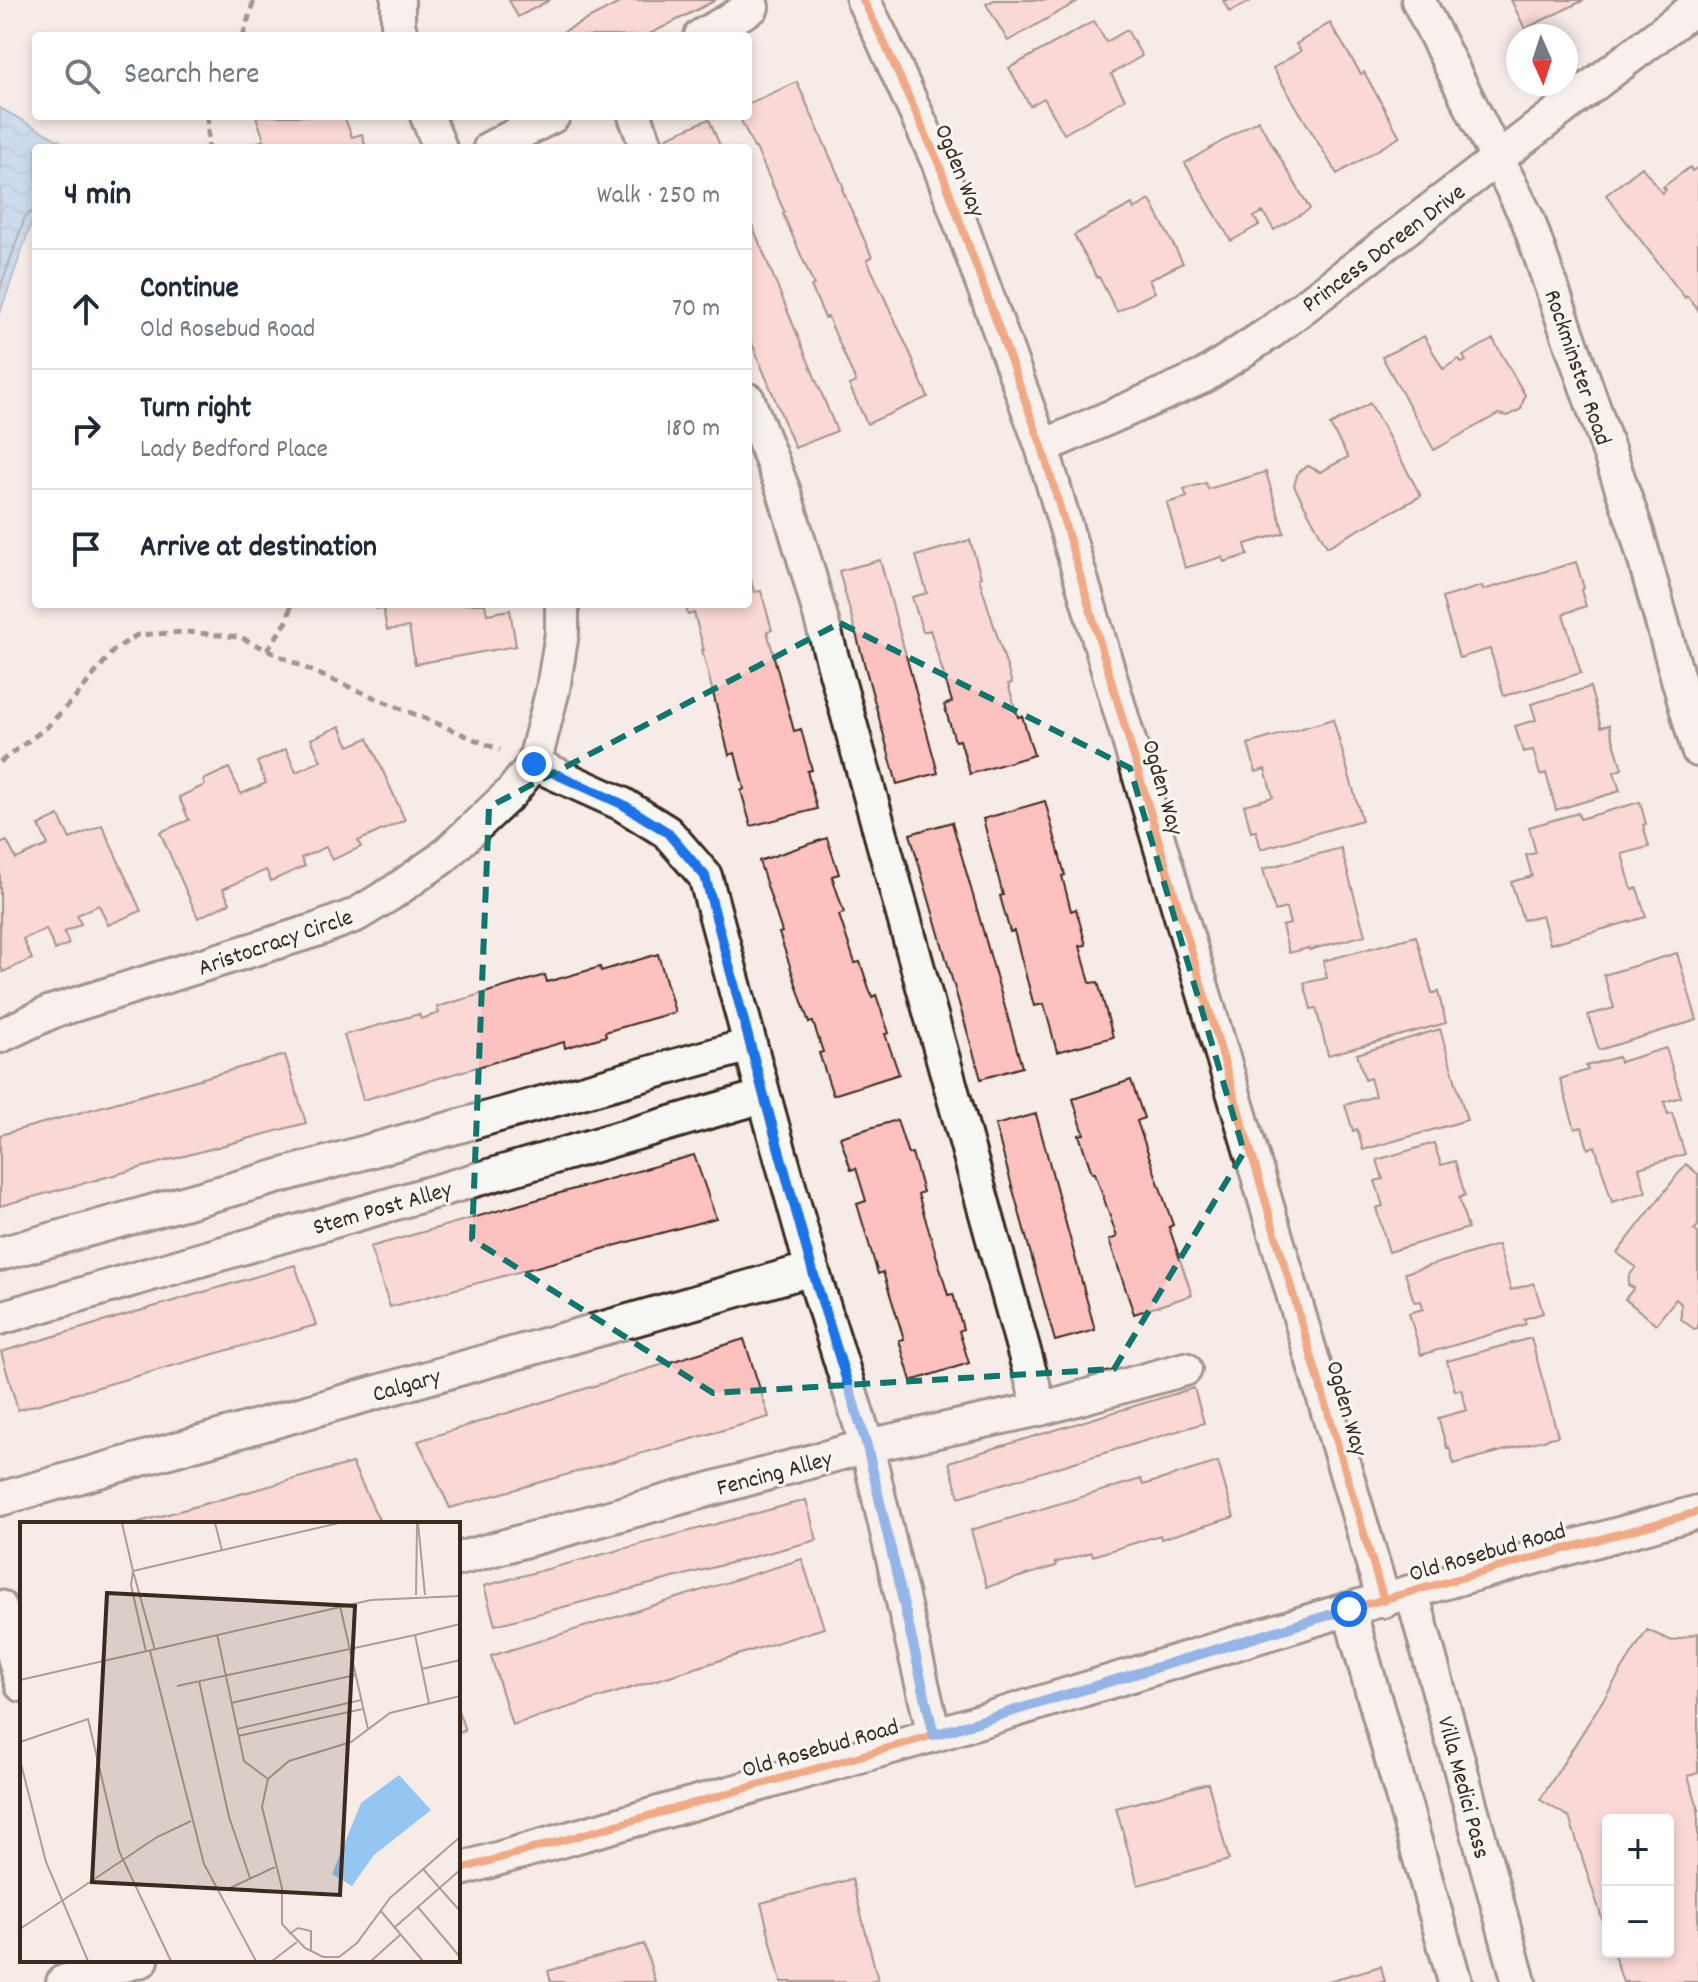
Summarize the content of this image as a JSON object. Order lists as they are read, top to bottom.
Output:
{
  "streets": {
    "street": [
      "Ogden Way",
      "Princess Doreen Drive",
      "Rockminster Road",
      "Aristocracy Circle",
      "Stem Post Alley",
      "Calgary",
      "Fencing Alley",
      "Old Rosebud Road",
      "Villa Medici Pass"
    ]
  },
  "crossings": [
    ["Ogden Way", "Princess Doreen Drive"],
    ["Ogden Way", "Old Rosebud Road"],
    ["Ogden Way", "Villa Medici Pass"],
    ["Princess Doreen Drive", "Rockminster Road"],
    ["Old Rosebud Road", "Villa Medici Pass"]
  ],
  "north": "bottom",
  "page": {
    "search": "Search here",
    "heading": ["4 min", "Walk · 250 m"],
    "list": [
      ["Continue", "Old Rosebud Road", "70 m"],
      ["Turn right", "Lady Bedford Place", "180 m"],
      "Arrive at destination"
    ],
    "map_buttons": ["+", "−"]
  }
}
